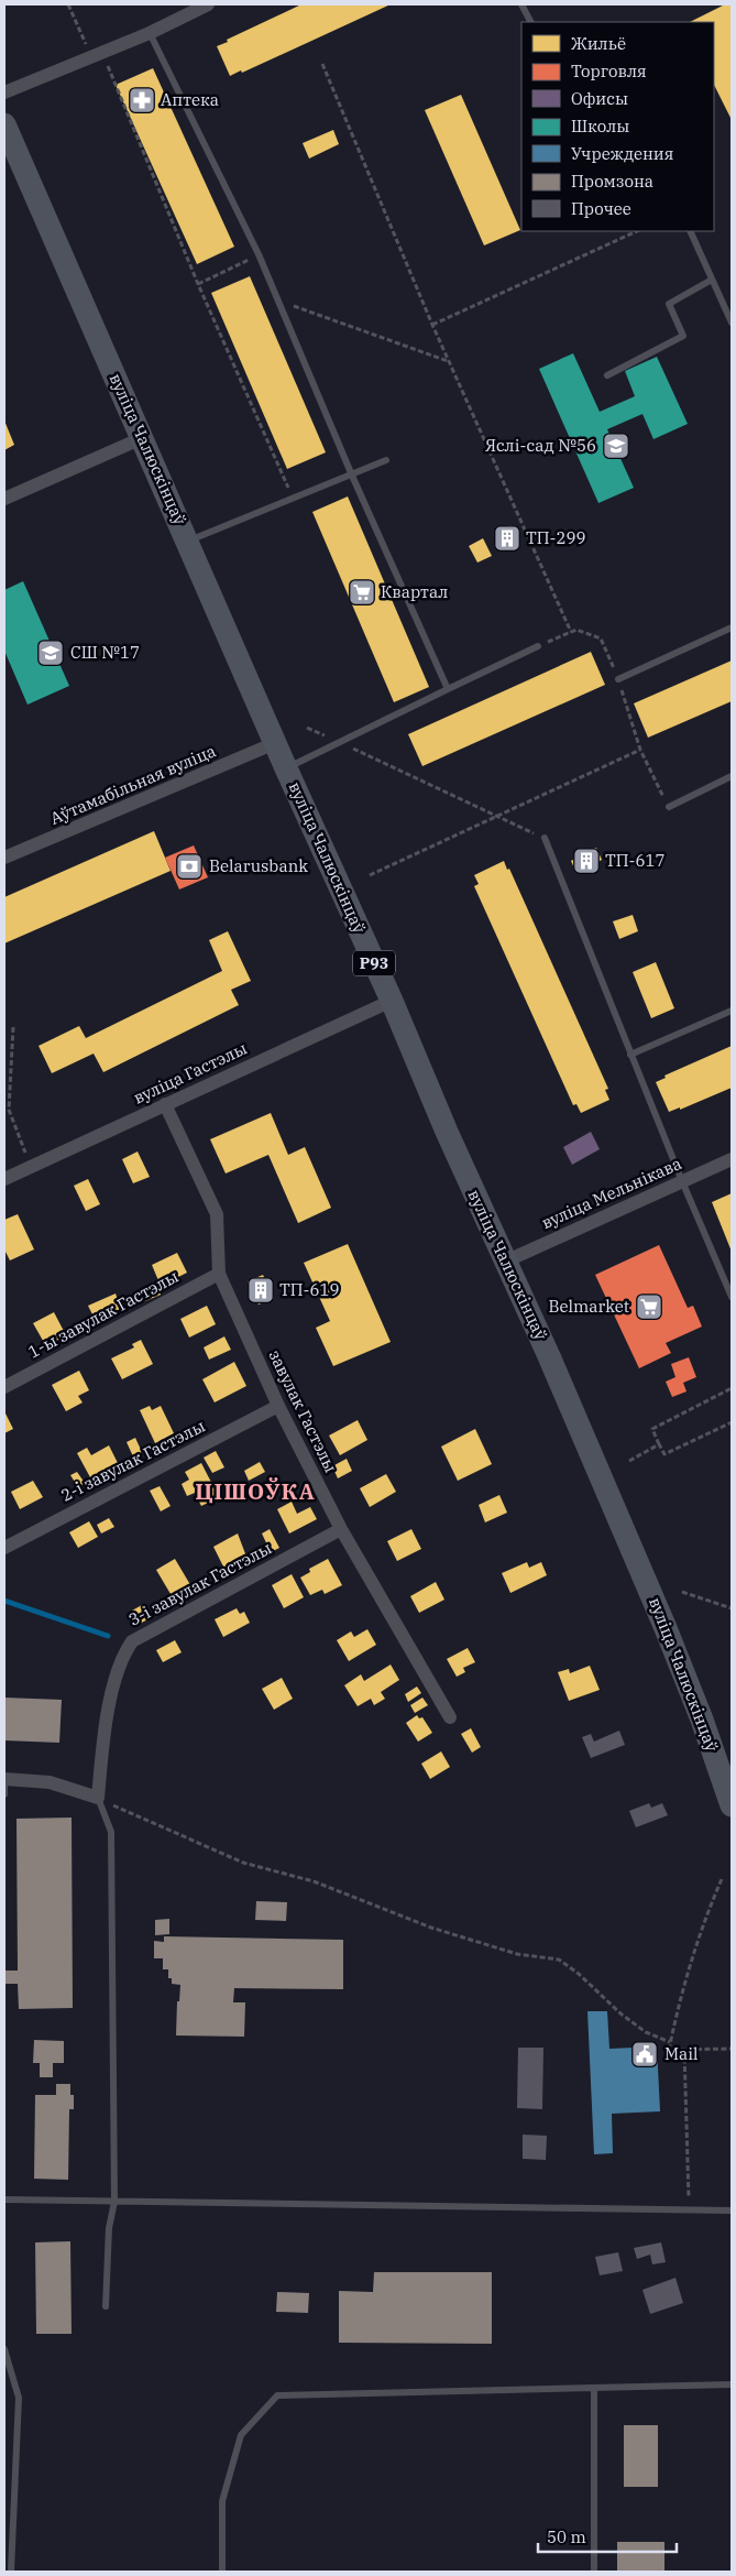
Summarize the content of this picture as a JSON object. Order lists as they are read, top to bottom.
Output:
{
  "streets": {
    "main road": ["вуліца Чалюскінцаў", "Р93"],
    "street": [
      "Аўтамабільная вуліца",
      "вуліца Гастэлы",
      "вуліца Мельнікава",
      "1-ы завулак Гастэлы",
      "завулак Гастэлы",
      "2-і завулак Гастэлы",
      "3-і завулак Гастэлы"
    ]
  },
  "crossings": [
    ["вуліца Чалюскінцаў", "Аўтамабільная вуліца"],
    ["вуліца Чалюскінцаў", "вуліца Гастэлы"],
    ["вуліца Чалюскінцаў", "вуліца Мельнікава"],
    ["вуліца Гастэлы", "завулак Гастэлы"],
    ["1-ы завулак Гастэлы", "завулак Гастэлы"],
    ["завулак Гастэлы", "2-і завулак Гастэлы"],
    ["завулак Гастэлы", "3-і завулак Гастэлы"]
  ],
  "districts": ["ЦІШОЎКА"],
  "places": {
    "pharmacy": ["Аптека"],
    "school or university": ["Яслі-сад №56", "СШ №17"],
    "building": ["ТП-299", "ТП-617", "ТП-619"],
    "supermarket": ["Квартал", "Belmarket"],
    "bank": ["Belarusbank"],
    "public building": ["Mail"]
  },
  "legend": [
    "Жильё",
    "Торговля",
    "Офисы",
    "Школы",
    "Учреждения",
    "Промзона",
    "Прочее"
  ],
  "scale_bar": "50 m"
}
